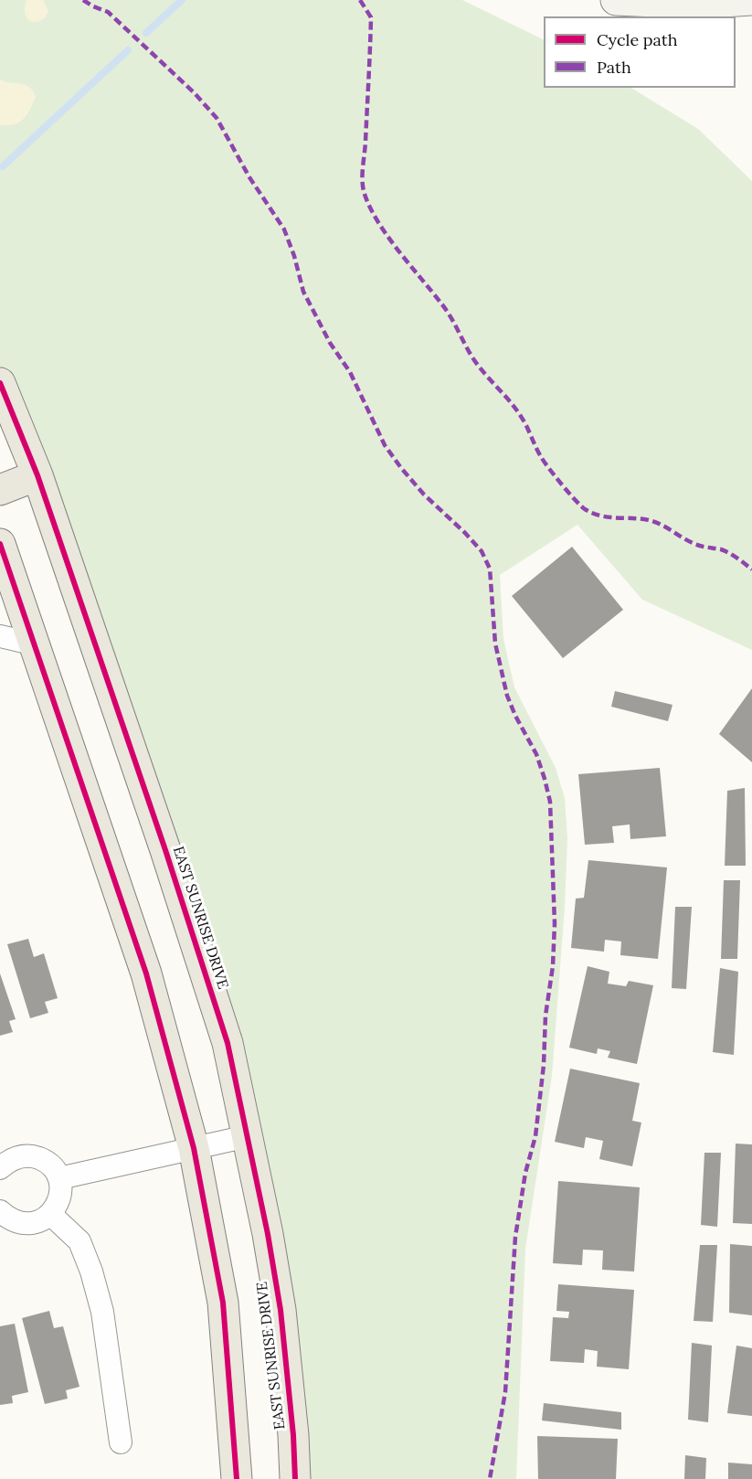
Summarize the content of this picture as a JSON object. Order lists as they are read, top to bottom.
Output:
{
  "streets": {
    "main road": ["EAST SUNRISE DRIVE"]
  },
  "legend": ["Cycle path", "Path"]
}
